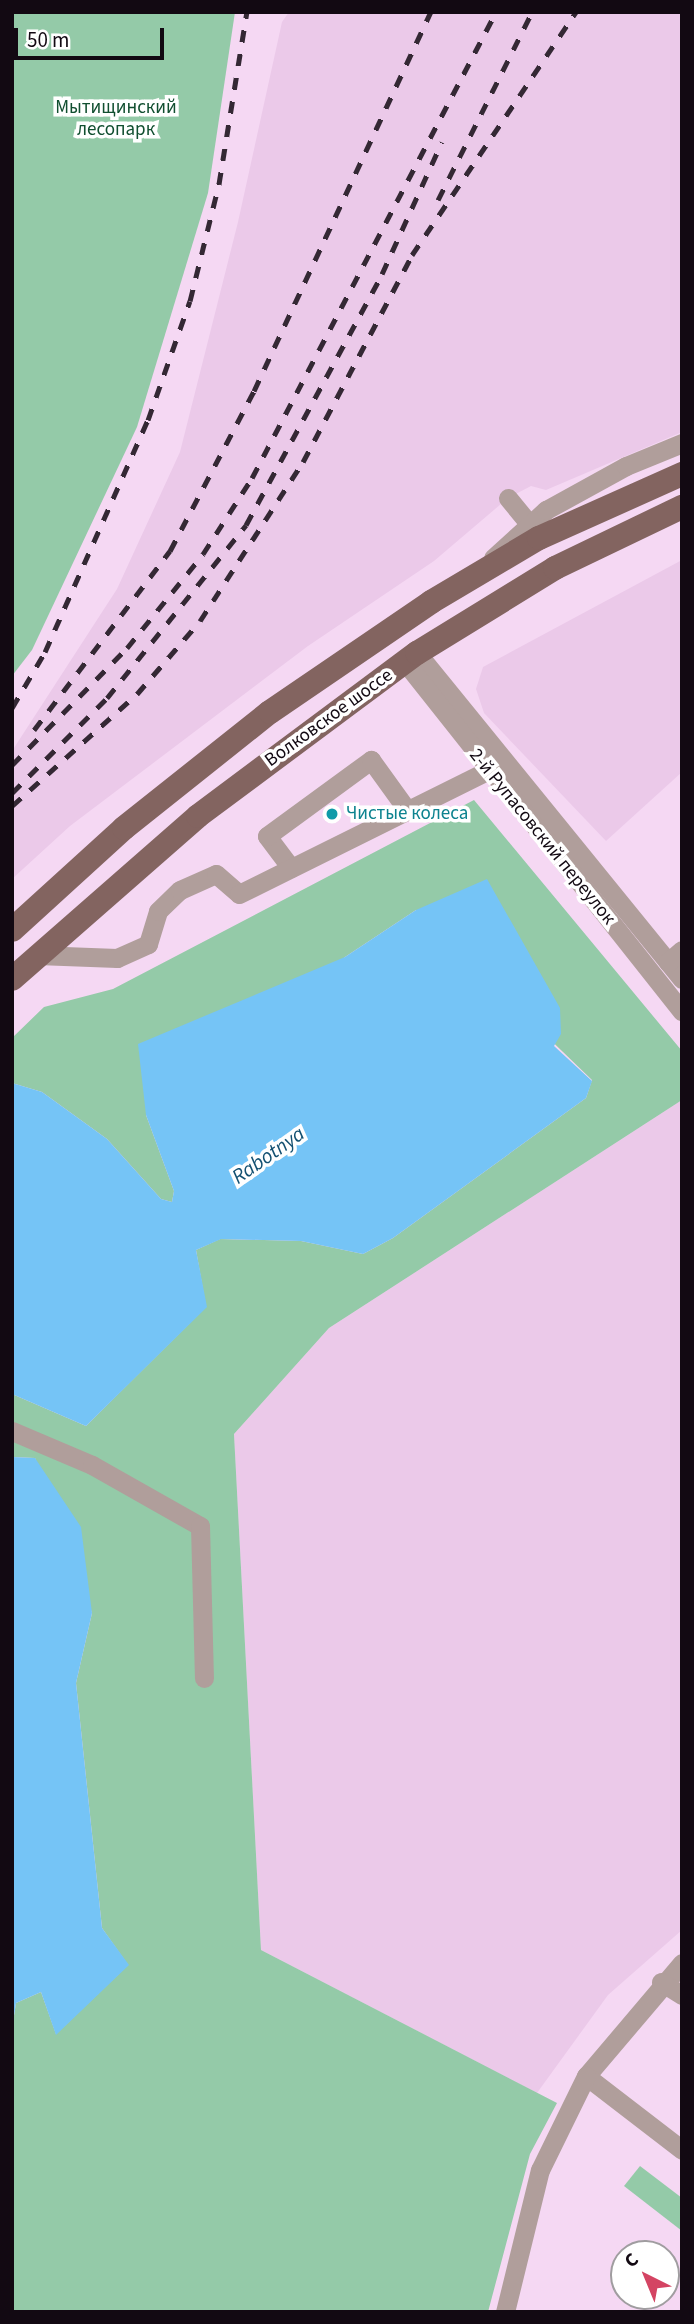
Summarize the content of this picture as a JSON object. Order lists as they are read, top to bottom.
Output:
{
  "streets": {
    "main road": ["Волковское шоссе"],
    "street": ["2-й Рупасовский переулок"]
  },
  "crossings": [
    ["Волковское шоссе", "2-й Рупасовский переулок"]
  ],
  "water": ["Rabotnya"],
  "parks": ["Мытищинский лесопарк"],
  "places": ["Чистые колеса"],
  "scale_bar": "50 m",
  "north": "top left"
}
